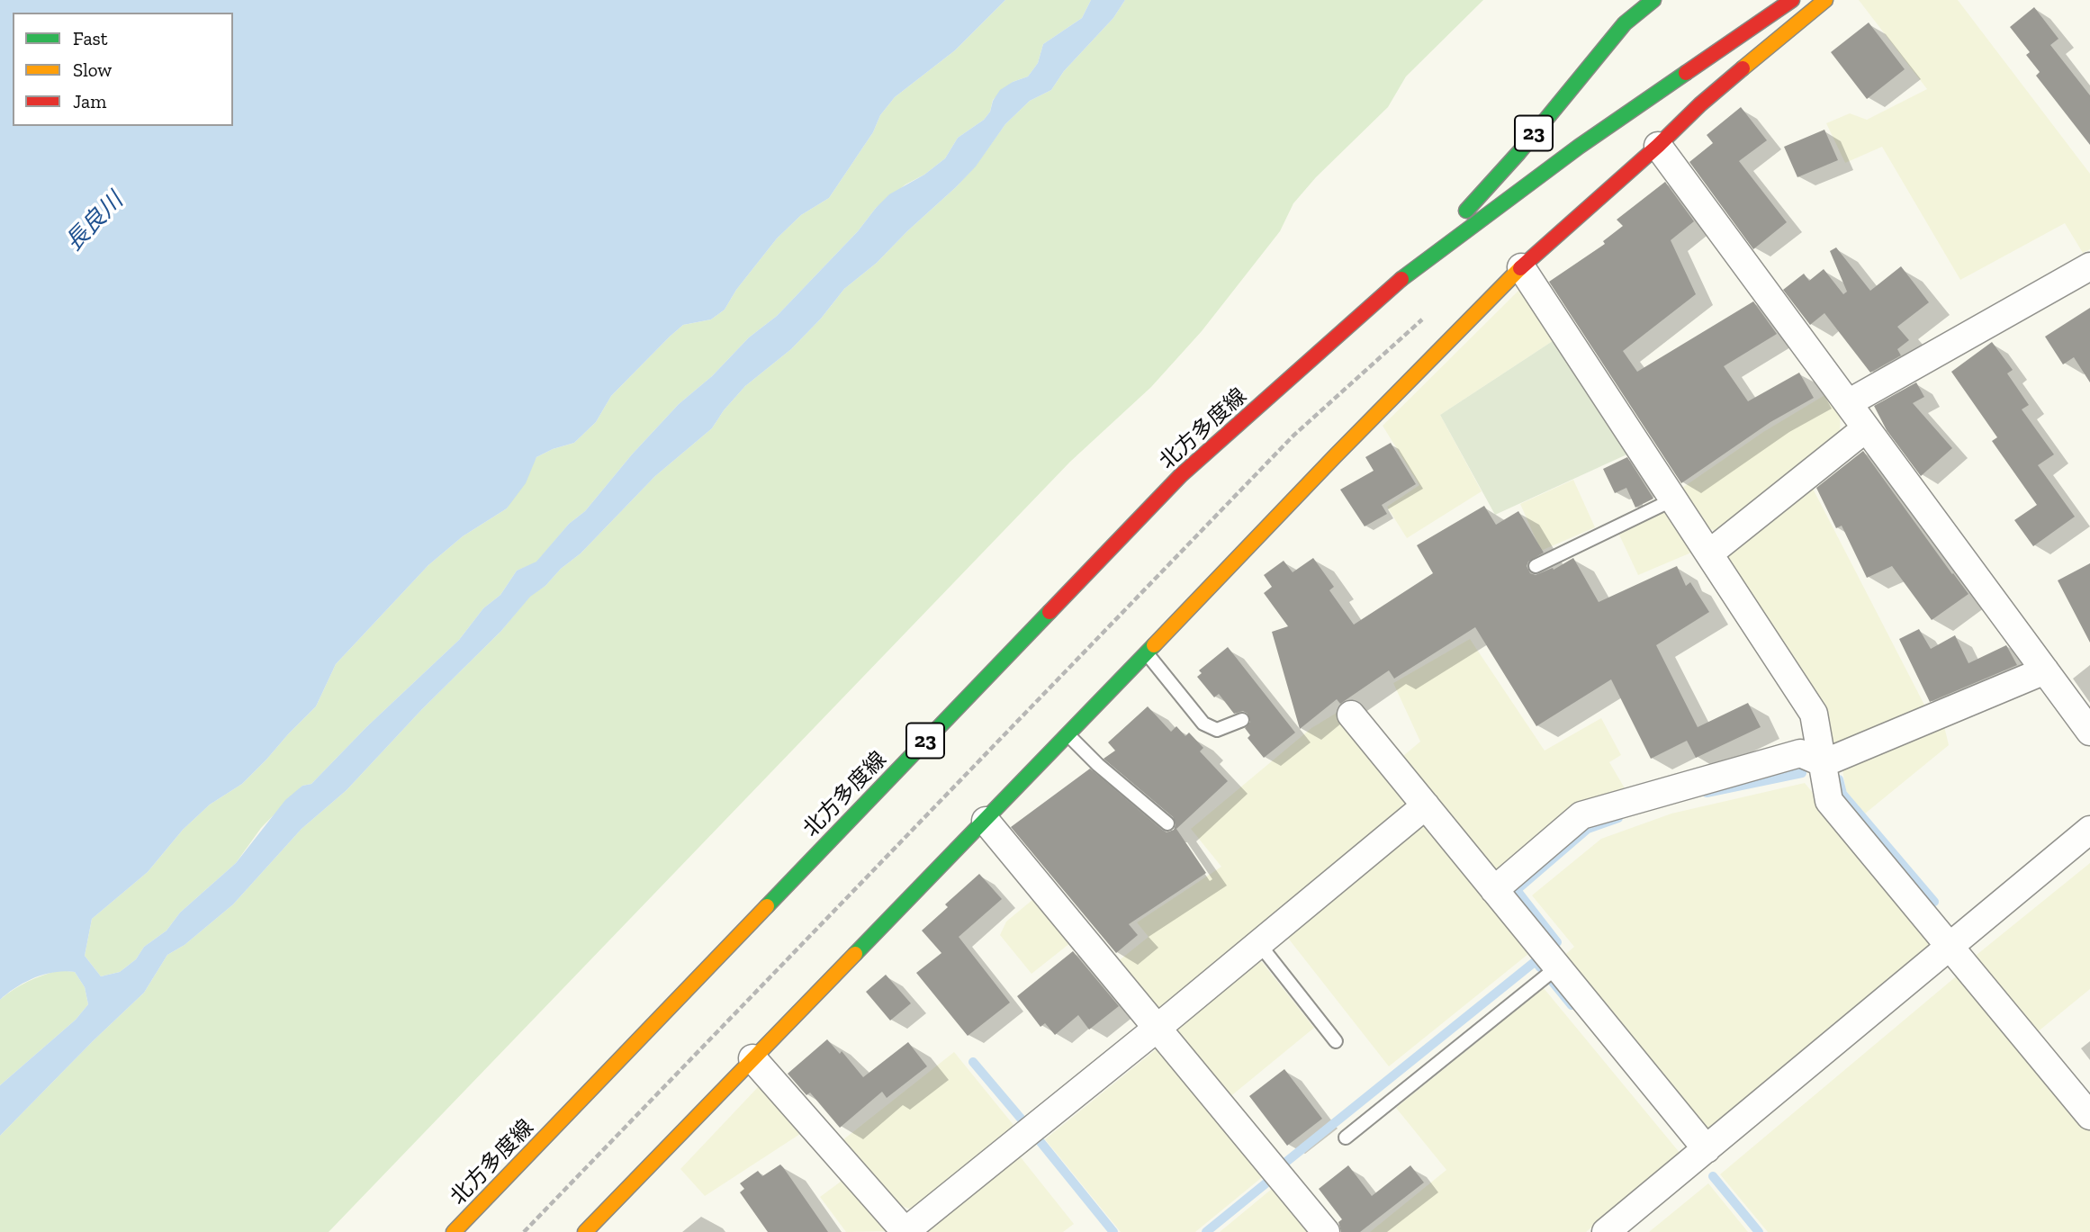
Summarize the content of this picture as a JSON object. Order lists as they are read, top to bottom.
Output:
{
  "streets": {
    "main road": ["23", "北方多度線"]
  },
  "crossings": [
    ["23", "北方多度線"]
  ],
  "water": ["長良川"],
  "legend": ["Fast", "Slow", "Jam"]
}
